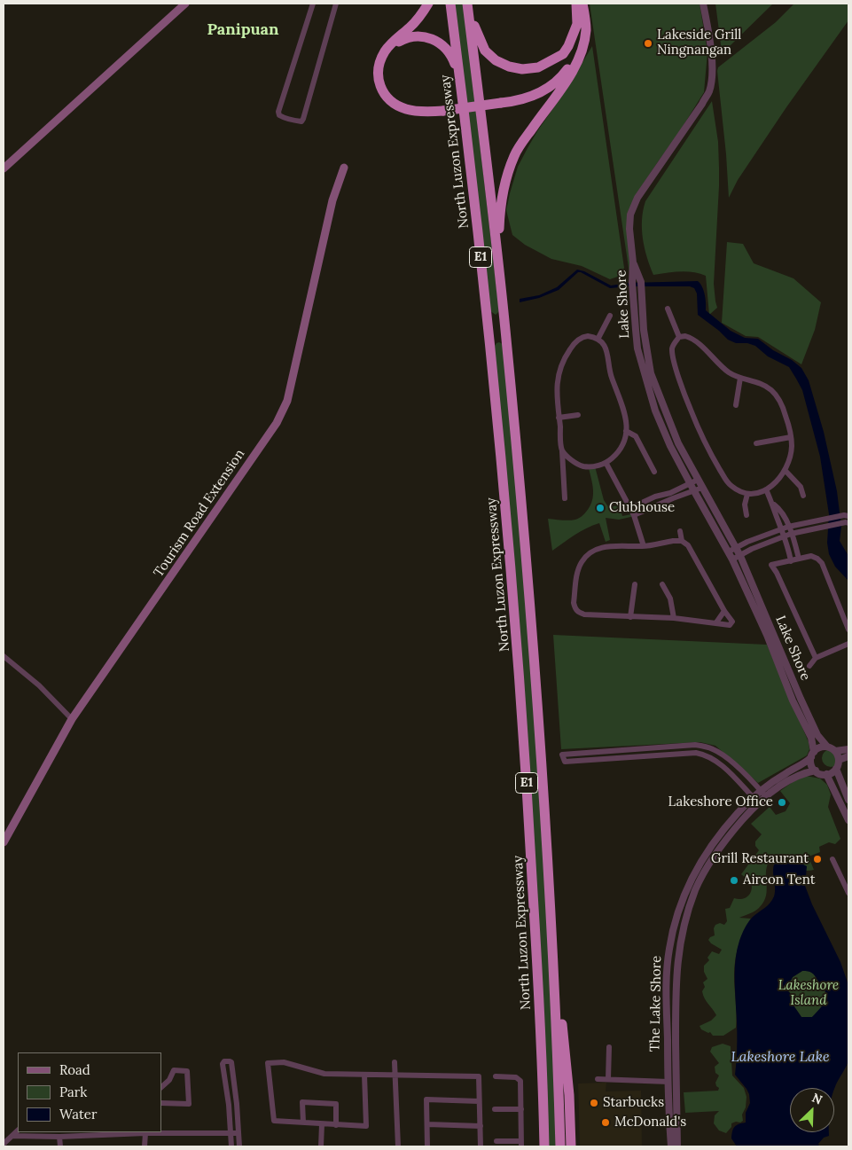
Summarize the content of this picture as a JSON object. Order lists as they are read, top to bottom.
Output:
{
  "streets": {
    "highway": ["North Luzon Expressway", "E1"],
    "main road": ["Tourism Road Extension"],
    "street": ["Lake Shore", "The Lake Shore"]
  },
  "crossings": [
    ["Lake Shore", "The Lake Shore"]
  ],
  "districts": ["Panipuan"],
  "water": ["Lakeshore Lake"],
  "parks": ["Lakeshore Island"],
  "places": [
    "Lakeside Grill Ningnangan",
    "Clubhouse",
    "Lakeshore Office",
    "Grill Restaurant",
    "Aircon Tent",
    "Starbucks",
    "McDonald's"
  ],
  "legend": ["Road", "Park", "Water"],
  "north": "top right"
}
